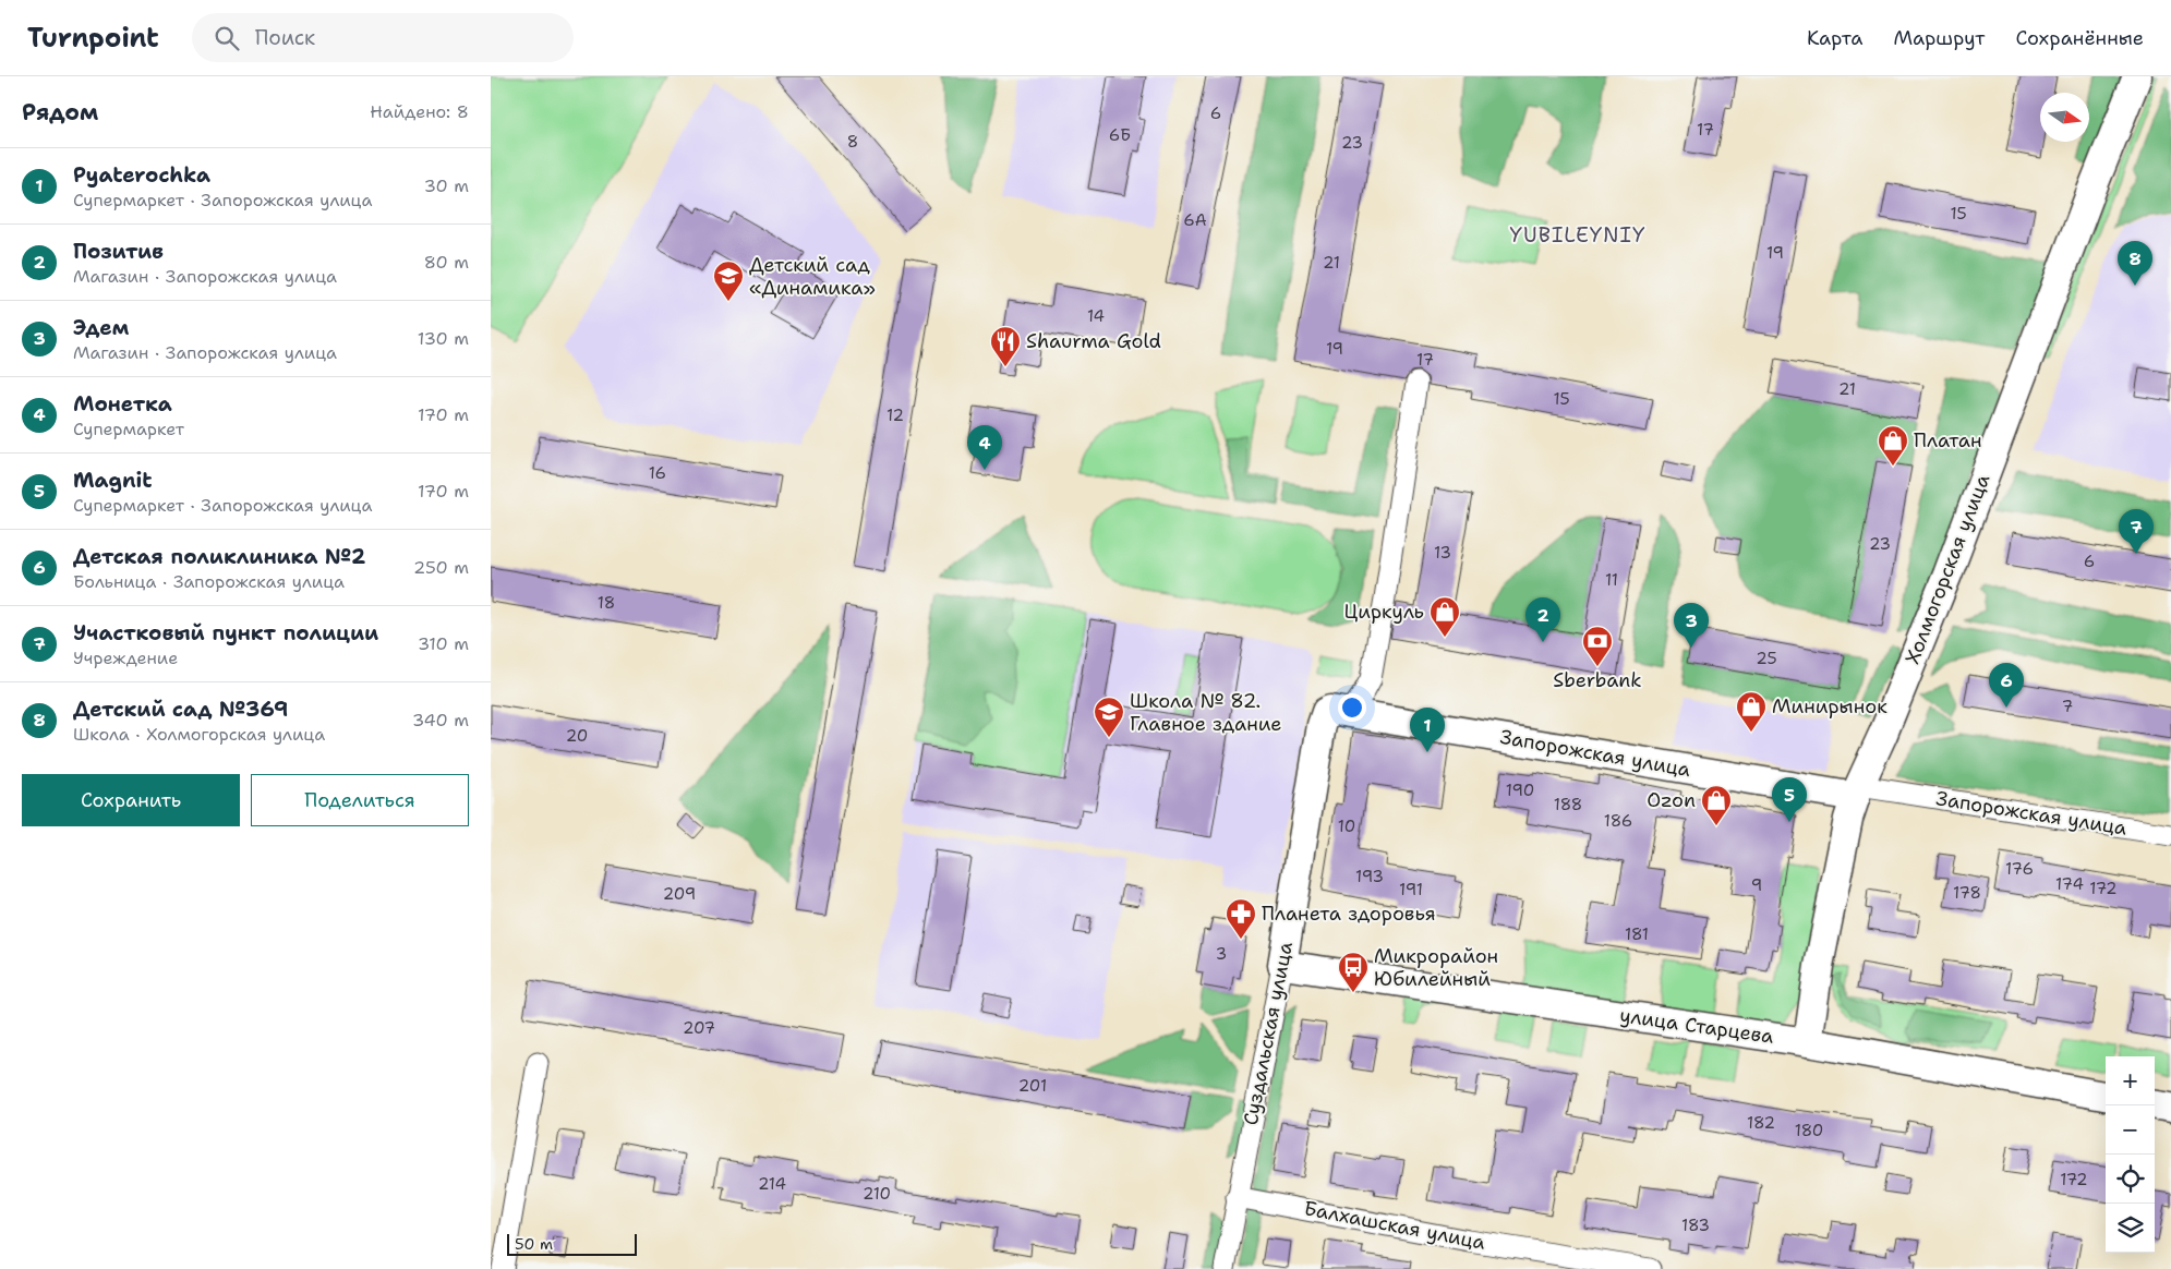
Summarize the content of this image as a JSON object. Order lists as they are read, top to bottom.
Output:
{
  "streets": {
    "main road": [
      "Холмогорская улица",
      "Запорожская улица",
      "улица Старцева",
      "Суздальская улица"
    ],
    "street": ["Балхашская улица"]
  },
  "crossings": [
    ["Холмогорская улица", "Запорожская улица"],
    ["Холмогорская улица", "улица Старцева"],
    ["Запорожская улица", "Суздальская улица"],
    ["улица Старцева", "Суздальская улица"],
    ["Суздальская улица", "Балхашская улица"]
  ],
  "districts": ["YUBILEYNIY"],
  "places": {
    "school or university": ["Детский сад «Динамика»", "Школа № 82. Главное здание"],
    "restaurant": ["Shaurma Gold"],
    "shop": [
      "Платан",
      "Циркуль",
      "Минирынок",
      "Ozon"
    ],
    "bank": ["Sberbank"],
    "pharmacy": ["Планета здоровья"],
    "bus stop": ["Микрорайон Юбилейный"]
  },
  "house_numbers": [
    "6",
    "17",
    "6Б",
    "8",
    "23",
    "15",
    "6А",
    "19",
    "21",
    "14",
    "19",
    "17",
    "21",
    "15",
    "12",
    "16",
    "23",
    "13",
    "6",
    "11",
    "18",
    "25",
    "7",
    "20",
    "190",
    "188",
    "186",
    "10",
    "176",
    "193",
    "174",
    "9",
    "172",
    "191",
    "178",
    "209",
    "181",
    "3",
    "207",
    "201",
    "182",
    "180",
    "172",
    "214",
    "210",
    "183"
  ],
  "scale_bar": "50 m",
  "north": "right",
  "page": {
    "header": "Turnpoint",
    "search": "Поиск",
    "nav": ["Карта", "Маршрут", "Сохранённые"],
    "heading": ["Рядом", "Найдено: 8"],
    "list": [
      {
        "mark": "1",
        "name": "Pyaterochka",
        "note": "Супермаркет · Запорожская улица",
        "value": "30 m"
      },
      {
        "mark": "2",
        "name": "Позитив",
        "note": "Магазин · Запорожская улица",
        "value": "80 m"
      },
      {
        "mark": "3",
        "name": "Эдем",
        "note": "Магазин · Запорожская улица",
        "value": "130 m"
      },
      {
        "mark": "4",
        "name": "Монетка",
        "note": "Супермаркет",
        "value": "170 m"
      },
      {
        "mark": "5",
        "name": "Magnit",
        "note": "Супермаркет · Запорожская улица",
        "value": "170 m"
      },
      {
        "mark": "6",
        "name": "Детская поликлиника №2",
        "note": "Больница · Запорожская улица",
        "value": "250 m"
      },
      {
        "mark": "7",
        "name": "Участковый пункт полиции",
        "note": "Учреждение",
        "value": "310 m"
      },
      {
        "mark": "8",
        "name": "Детский сад №369",
        "note": "Школа · Холмогорская улица",
        "value": "340 m"
      }
    ],
    "pins": [
      "8",
      "4",
      "7",
      "2",
      "3",
      "6",
      "1",
      "5"
    ],
    "buttons": ["Сохранить", "Поделиться"],
    "map_buttons": ["+", "−"],
    "scale": "50 m"
  }
}
